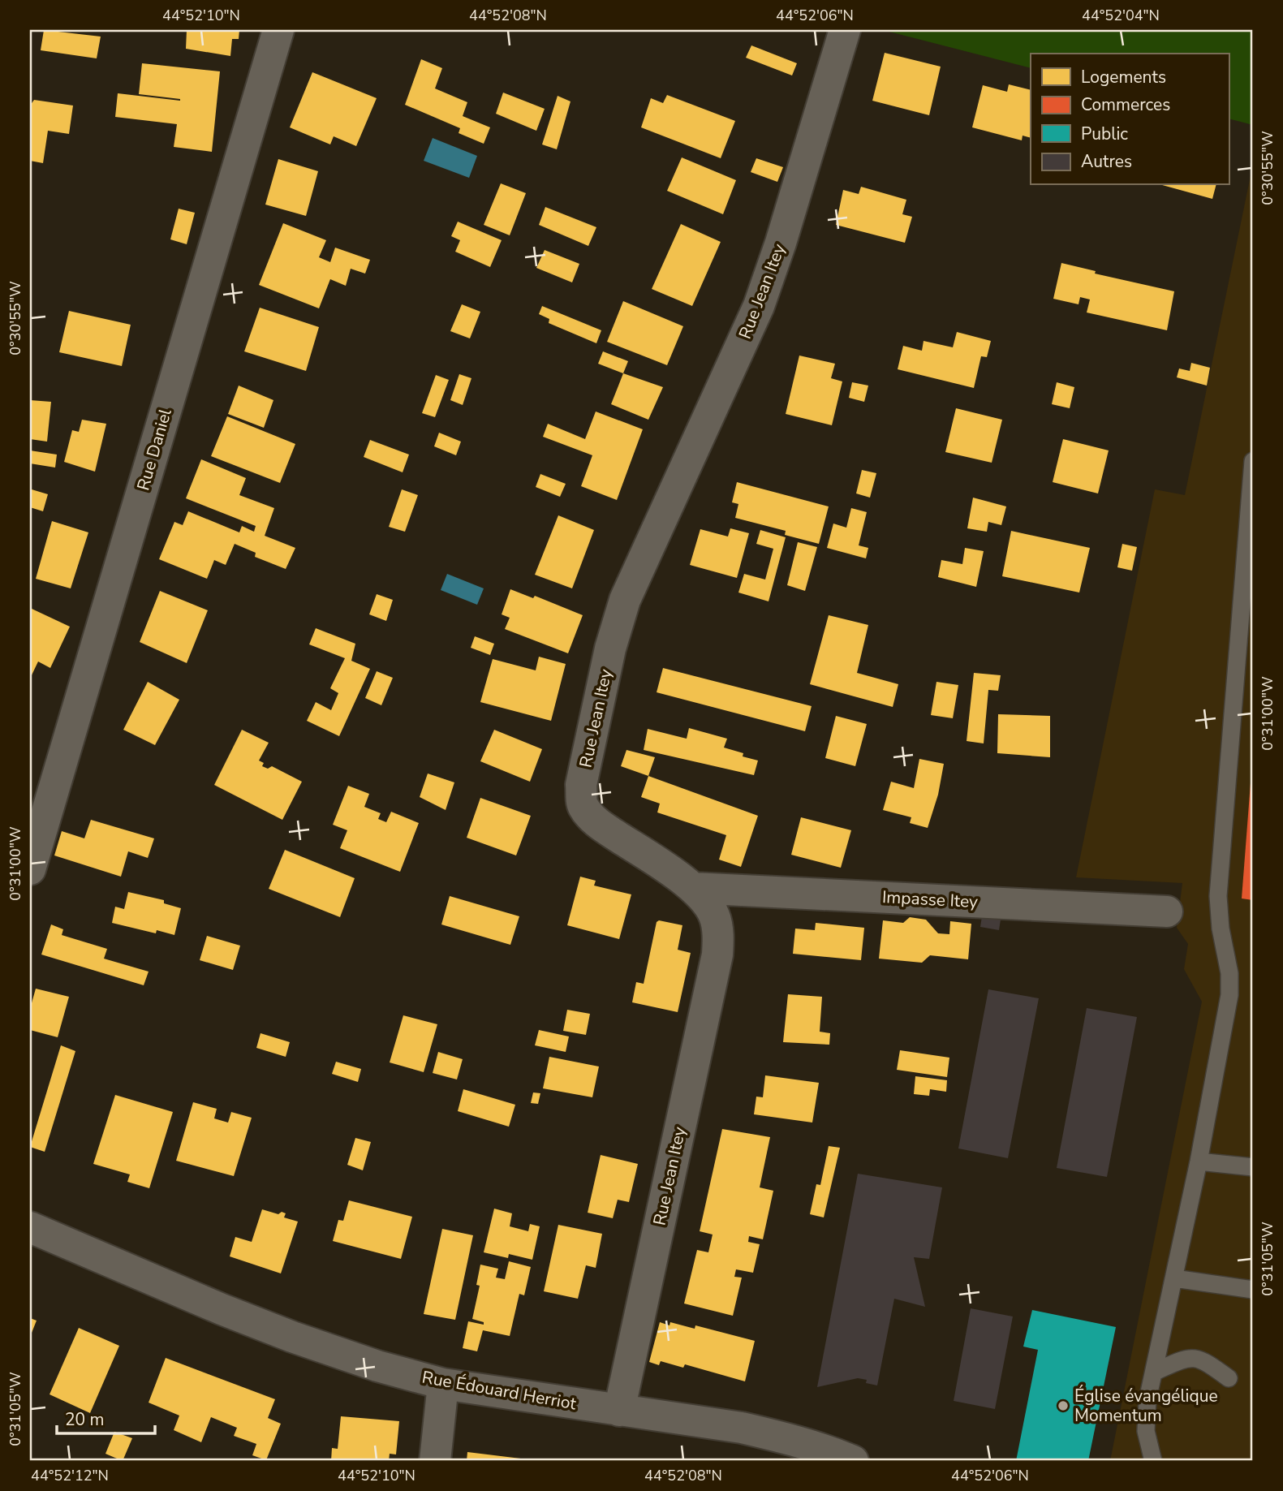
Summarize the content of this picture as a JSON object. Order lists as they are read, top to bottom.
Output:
{
  "streets": {
    "street": [
      "Rue Jean Itey",
      "Rue Daniel",
      "Impasse Itey",
      "Rue Édouard Herriot"
    ]
  },
  "crossings": [
    ["Rue Jean Itey", "Impasse Itey"],
    ["Rue Jean Itey", "Rue Édouard Herriot"]
  ],
  "places": ["Église évangélique Momentum"],
  "legend": [
    "Logements",
    "Commerces",
    "Public",
    "Autres"
  ],
  "scale_bar": "20 m",
  "coordinates": [
    "44°52'10\"N",
    "44°52'08\"N",
    "44°52'06\"N",
    "44°52'04\"N",
    "0°30'55\"W",
    "0°31'00\"W",
    "0°31'05\"W",
    "44°52'12\"N"
  ]
}
